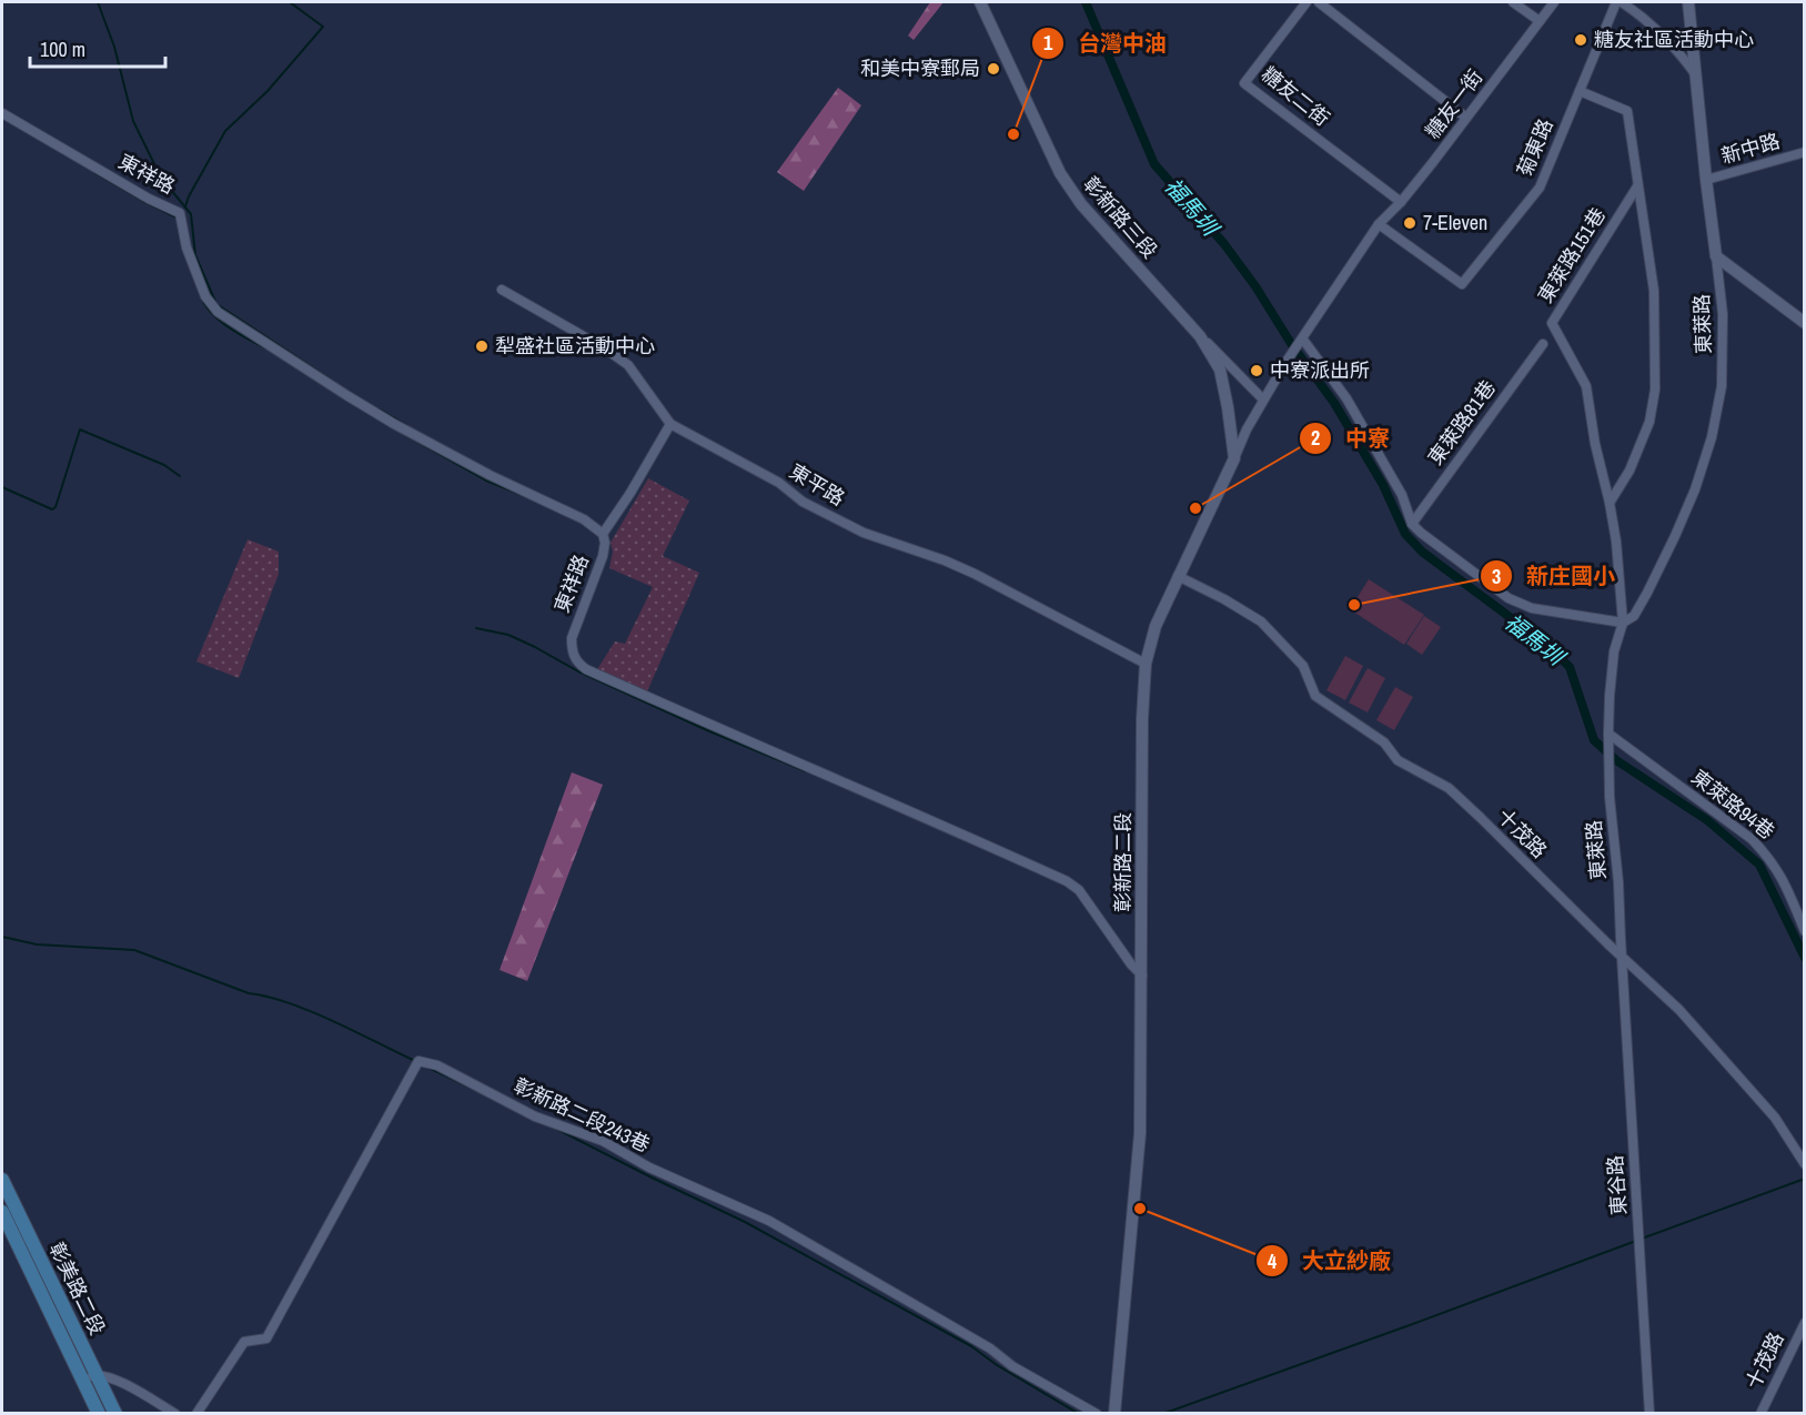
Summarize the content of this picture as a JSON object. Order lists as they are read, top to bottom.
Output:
{
  "streets": {
    "main road": ["彰美路二段"],
    "street": [
      "糖友二街",
      "糖友一街",
      "菊東路",
      "新中路",
      "東祥路",
      "彰新路三段",
      "東萊路151巷",
      "東萊路",
      "東萊路81巷",
      "東平路",
      "東萊路94巷",
      "十茂路",
      "彰新路二段",
      "彰新路二段243巷",
      "東谷路"
    ]
  },
  "crossings": [
    ["糖友二街", "糖友一街"],
    ["糖友一街", "菊東路"],
    ["新中路", "東萊路"],
    ["東祥路", "彰新路二段"],
    ["東萊路151巷", "東萊路"],
    ["東萊路", "東萊路94巷"],
    ["東萊路", "十茂路"],
    ["東萊路", "東谷路"],
    ["東平路", "彰新路二段"],
    ["十茂路", "彰新路二段"],
    ["十茂路", "東谷路"]
  ],
  "water": ["福馬圳"],
  "places": [
    "糖友社區活動中心",
    "和美中寮郵局",
    "台灣中油",
    "7-Eleven",
    "犁盛社區活動中心",
    "中寮派出所",
    "中寮",
    "新庄國小",
    "大立紗廠"
  ],
  "scale_bar": "100 m"
}
